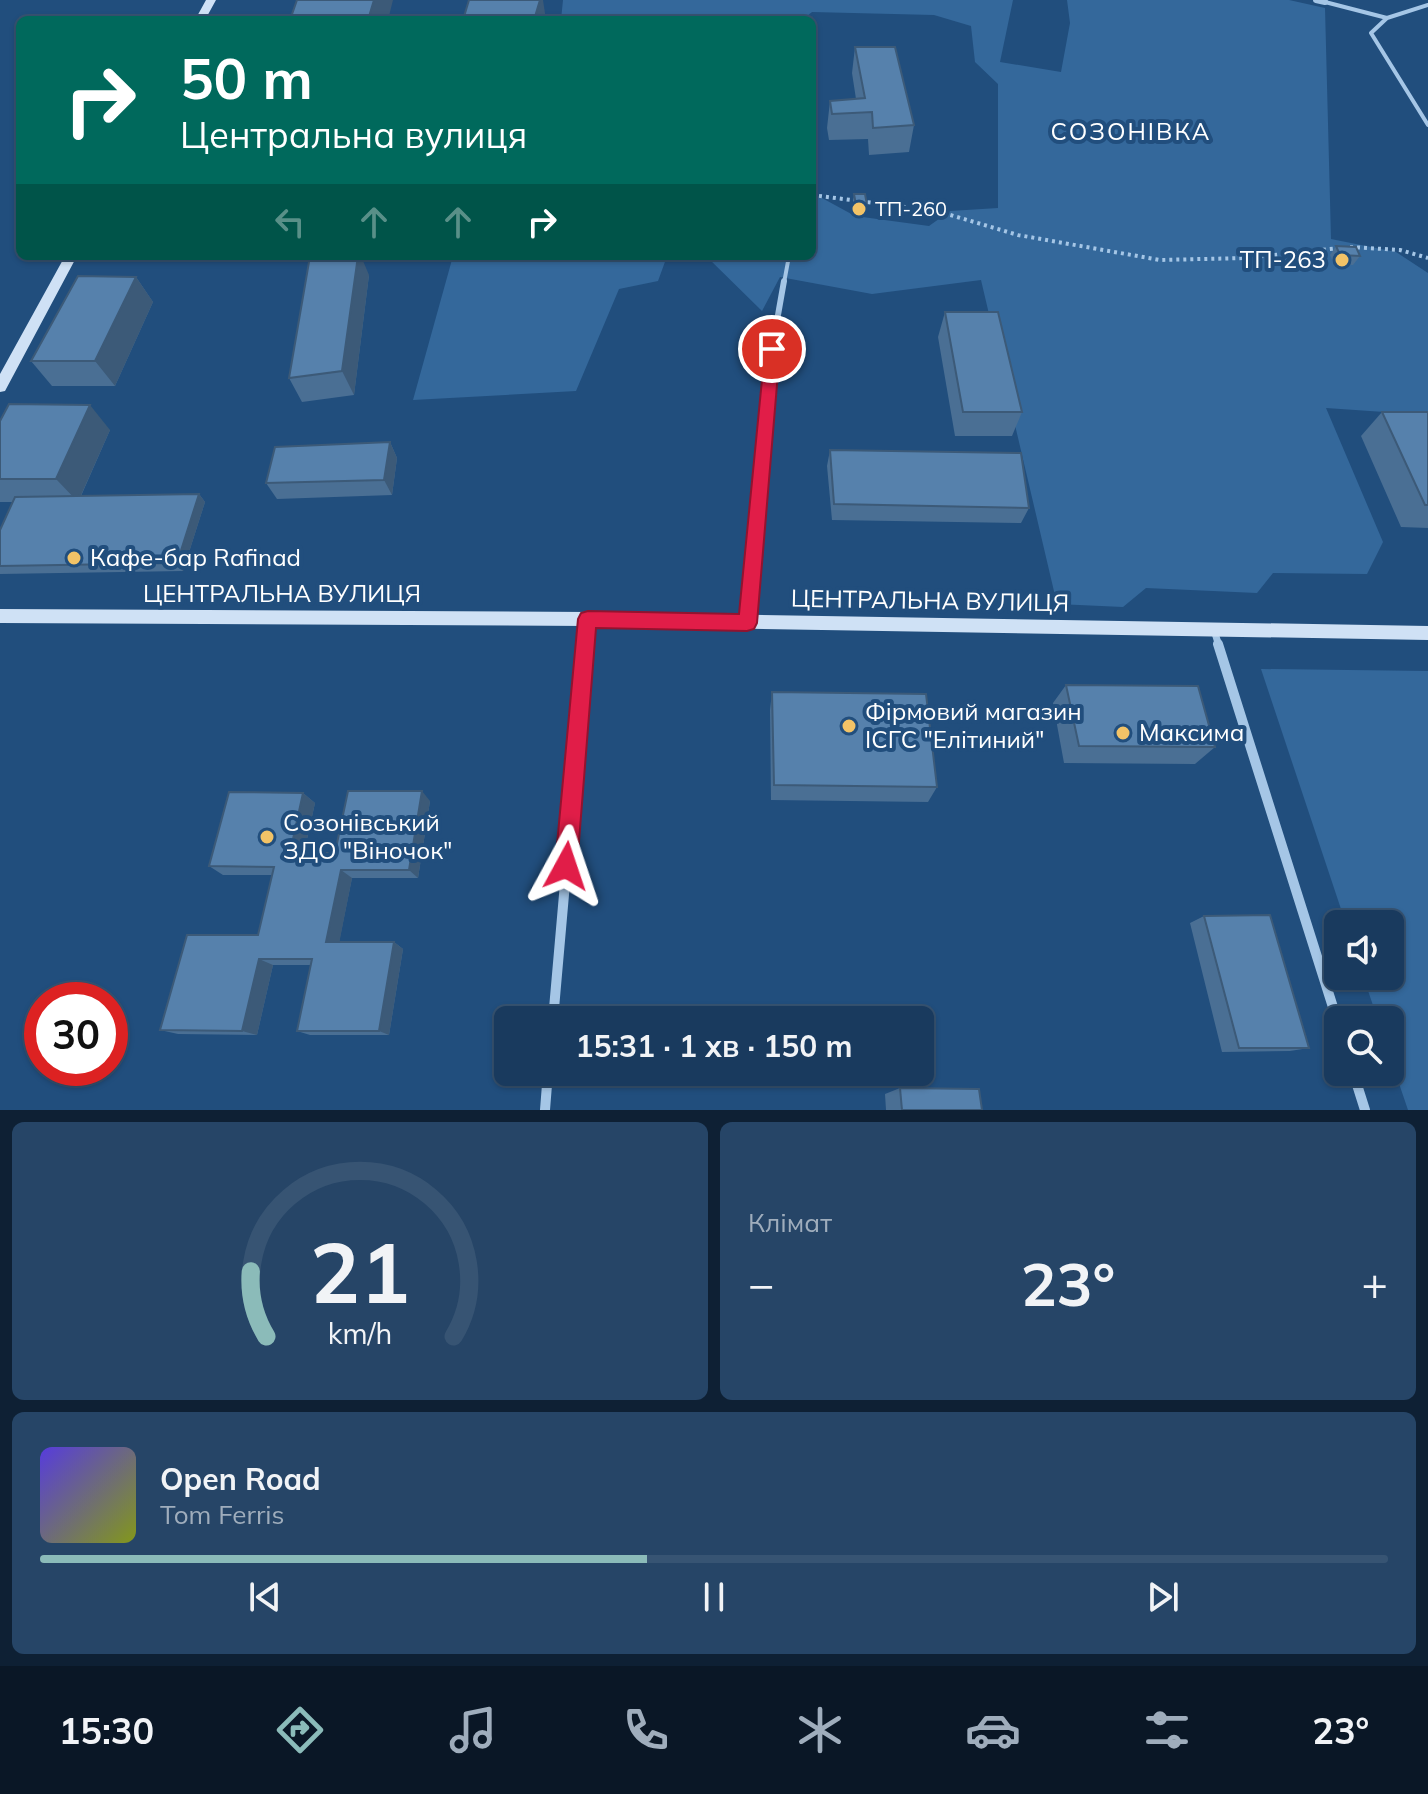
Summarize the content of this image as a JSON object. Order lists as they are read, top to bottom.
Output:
{
  "streets": {
    "street": ["ЦЕНТРАЛЬНА ВУЛИЦЯ"]
  },
  "districts": ["СОЗОНІВКА"],
  "places": [
    "ТП-260",
    "ТП-263",
    "Кафе-бар Rafinad",
    "Фірмовий магазин ІСГС \"Елітиний\"",
    "Максима",
    "Созонівський ЗДО \"Віночок\""
  ],
  "page": {
    "turn": ["50 m", "Центральна вулиця"],
    "limit": "30",
    "trip": "15:31 · 1 хв · 150 m",
    "tile": "Клімат",
    "heat": ["−", "23°", "+"],
    "song": ["Open Road", "Tom Ferris"],
    "tabs": ["15:30", "23°"],
    "gauge": ["21", "km/h"]
  }
}
